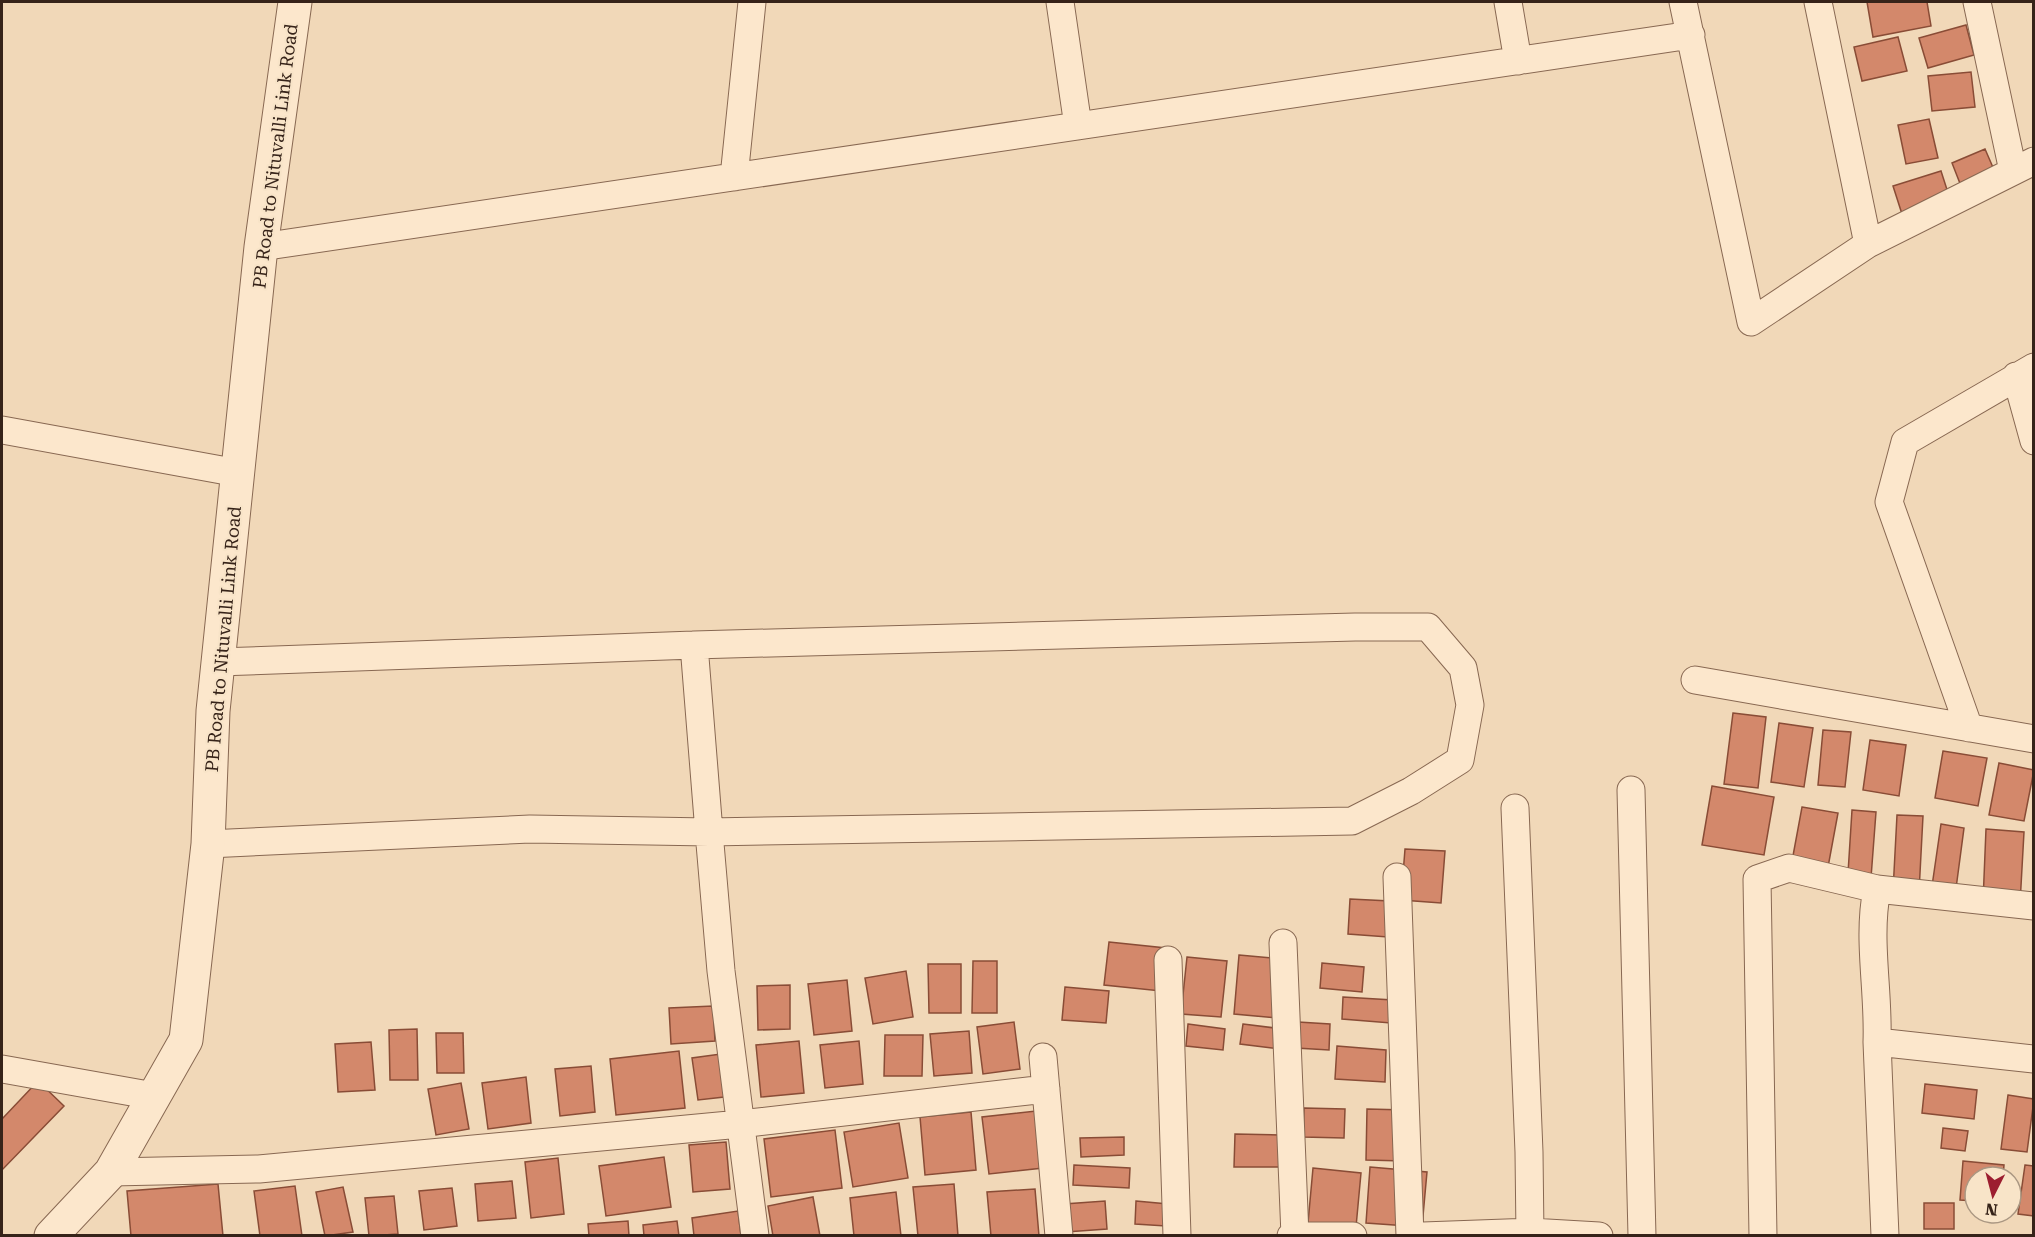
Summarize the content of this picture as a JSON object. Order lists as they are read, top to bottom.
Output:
{
  "streets": {
    "street": ["PB Road to Nituvalli Link Road"]
  },
  "north": "bottom"
}
